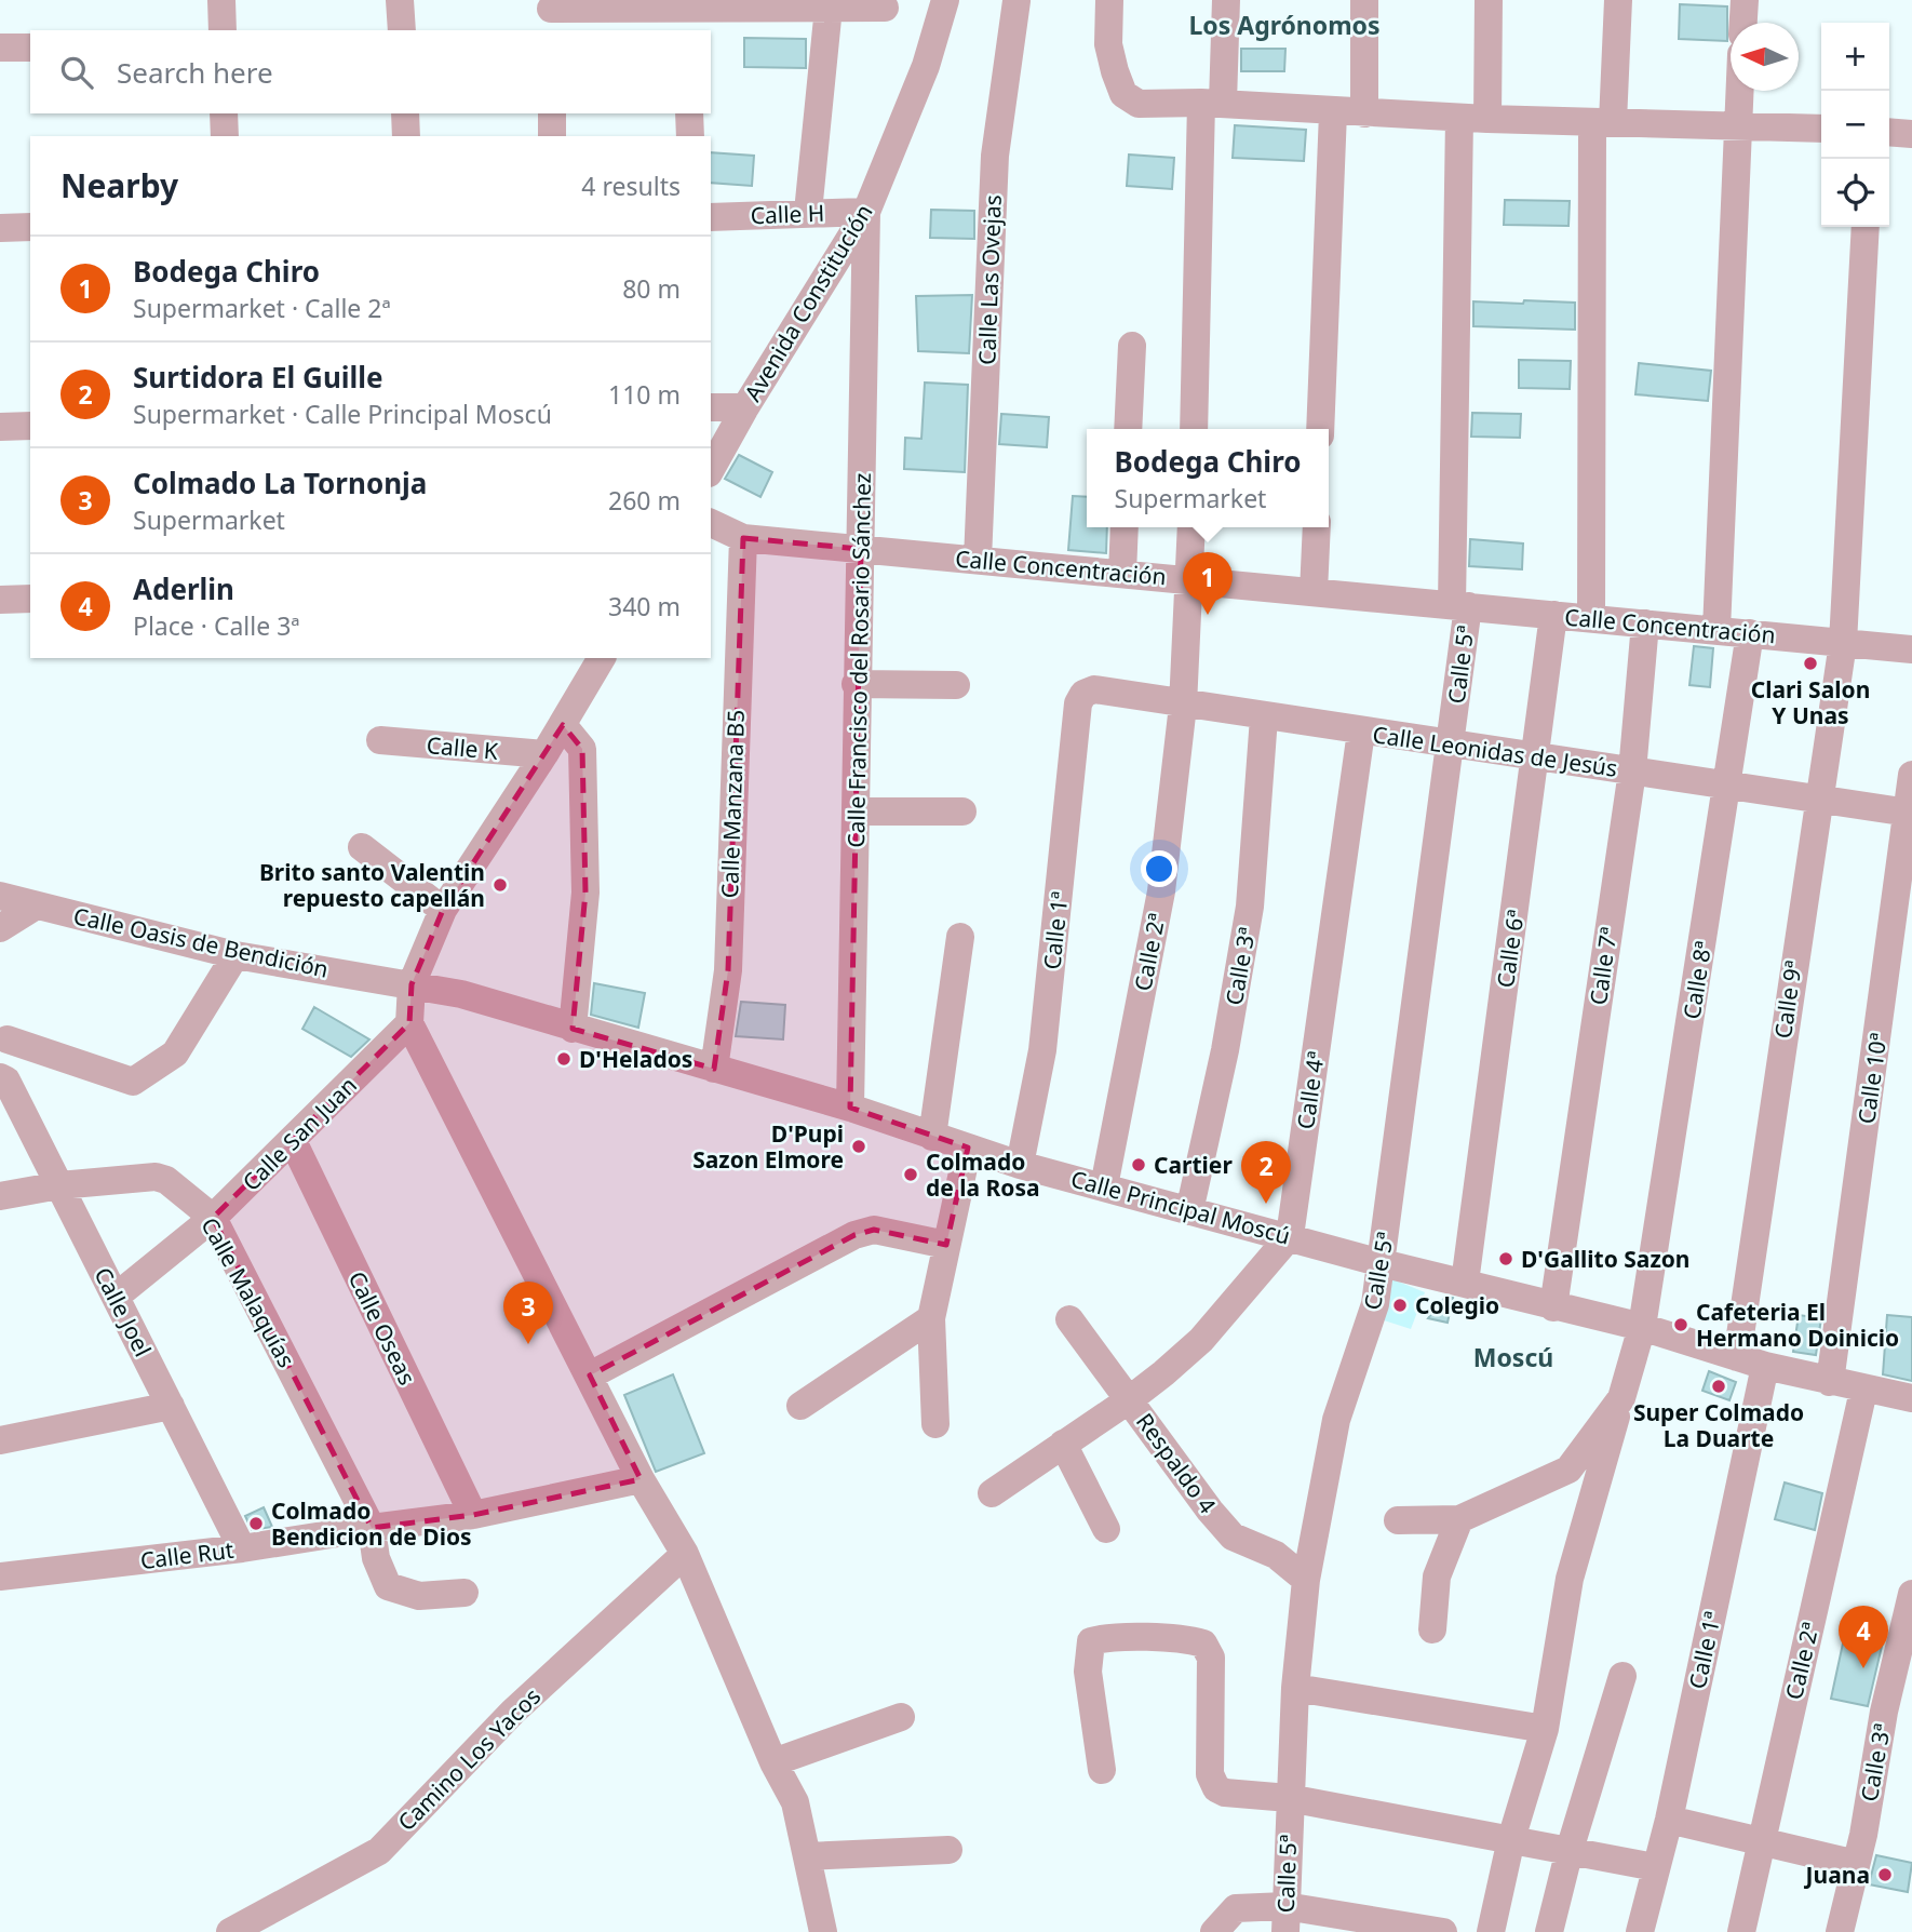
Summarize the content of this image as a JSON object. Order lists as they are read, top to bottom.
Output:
{
  "streets": {
    "street": [
      "Calle H",
      "Calle Las Ovejas",
      "Avenida Constitución",
      "Calle Concentración",
      "Calle Francisco del Rosario Sánchez",
      "Calle 5ª",
      "Calle K",
      "Calle Leonidas de Jesús",
      "Calle Manzana B5",
      "Calle 1ª",
      "Calle Oasis de Bendición",
      "Calle 6ª",
      "Calle 2ª",
      "Calle 3ª",
      "Calle 7ª",
      "Calle 8ª",
      "Calle 9ª",
      "Calle 10ª",
      "Calle 4ª",
      "Calle San Juan",
      "Calle Principal Moscú",
      "Calle Malaquías",
      "Calle Joel",
      "Calle Oseas",
      "Respaldo 4",
      "Calle Rut",
      "Camino Los Yacos"
    ]
  },
  "crossings": [
    ["Calle H", "Avenida Constitución"],
    ["Calle H", "Calle Francisco del Rosario Sánchez"],
    ["Calle Las Ovejas", "Calle Concentración"],
    ["Avenida Constitución", "Calle Francisco del Rosario Sánchez"],
    ["Calle Concentración", "Calle Francisco del Rosario Sánchez"],
    ["Calle Concentración", "Calle 5ª"],
    ["Calle Concentración", "Calle Manzana B5"],
    ["Calle Concentración", "Calle 6ª"],
    ["Calle Concentración", "Calle 2ª"],
    ["Calle Concentración", "Calle 7ª"],
    ["Calle Concentración", "Calle 8ª"],
    ["Calle Concentración", "Calle 9ª"],
    ["Calle Francisco del Rosario Sánchez", "Calle Principal Moscú"],
    ["Calle 5ª", "Calle Leonidas de Jesús"],
    ["Calle 5ª", "Calle Principal Moscú"],
    ["Calle 5ª", "Respaldo 4"],
    ["Calle Leonidas de Jesús", "Calle 1ª"],
    ["Calle Leonidas de Jesús", "Calle 6ª"],
    ["Calle Leonidas de Jesús", "Calle 2ª"],
    ["Calle Leonidas de Jesús", "Calle 3ª"],
    ["Calle Leonidas de Jesús", "Calle 7ª"],
    ["Calle Leonidas de Jesús", "Calle 8ª"],
    ["Calle Leonidas de Jesús", "Calle 9ª"],
    ["Calle Leonidas de Jesús", "Calle 10ª"],
    ["Calle Leonidas de Jesús", "Calle 4ª"],
    ["Calle Manzana B5", "Calle Principal Moscú"],
    ["Calle 1ª", "Calle Principal Moscú"],
    ["Calle Oasis de Bendición", "Calle Principal Moscú"],
    ["Calle 6ª", "Calle Principal Moscú"],
    ["Calle 2ª", "Calle Principal Moscú"],
    ["Calle 3ª", "Calle Principal Moscú"],
    ["Calle 7ª", "Calle Principal Moscú"],
    ["Calle 8ª", "Calle Principal Moscú"],
    ["Calle 9ª", "Calle Principal Moscú"],
    ["Calle 10ª", "Calle Principal Moscú"],
    ["Calle 4ª", "Calle Principal Moscú"],
    ["Calle San Juan", "Calle Malaquías"],
    ["Calle San Juan", "Calle Joel"],
    ["Calle San Juan", "Calle Oseas"],
    ["Calle Malaquías", "Calle Joel"],
    ["Calle Malaquías", "Calle Rut"],
    ["Calle Joel", "Calle Rut"],
    ["Calle Oseas", "Calle Rut"]
  ],
  "districts": ["Los Agrónomos", "Moscú"],
  "places": [
    "Clari Salon Y Unas",
    "Brito santo Valentin repuesto capellán",
    "D'Helados",
    "D'Pupi Sazon Elmore",
    "Cartier",
    "Colmado de la Rosa",
    "D'Gallito Sazon",
    "Colegio",
    "Cafeteria El Hermano Doinicio",
    "Super Colmado La Duarte",
    "Colmado Bendicion de Dios",
    "Juana"
  ],
  "north": "left",
  "page": {
    "map_buttons": ["+", "−"],
    "search": "Search here",
    "heading": ["Nearby", "4 results"],
    "list": [
      {
        "mark": "1",
        "name": "Bodega Chiro",
        "note": "Supermarket · Calle 2ª",
        "value": "80 m"
      },
      {
        "mark": "2",
        "name": "Surtidora El Guille",
        "note": "Supermarket · Calle Principal Moscú",
        "value": "110 m"
      },
      {
        "mark": "3",
        "name": "Colmado La Tornonja",
        "note": "Supermarket",
        "value": "260 m"
      },
      {
        "mark": "4",
        "name": "Aderlin",
        "note": "Place · Calle 3ª",
        "value": "340 m"
      }
    ],
    "popup": ["Bodega Chiro", "Supermarket"],
    "pins": [
      "1",
      "2",
      "3",
      "4"
    ]
  }
}
